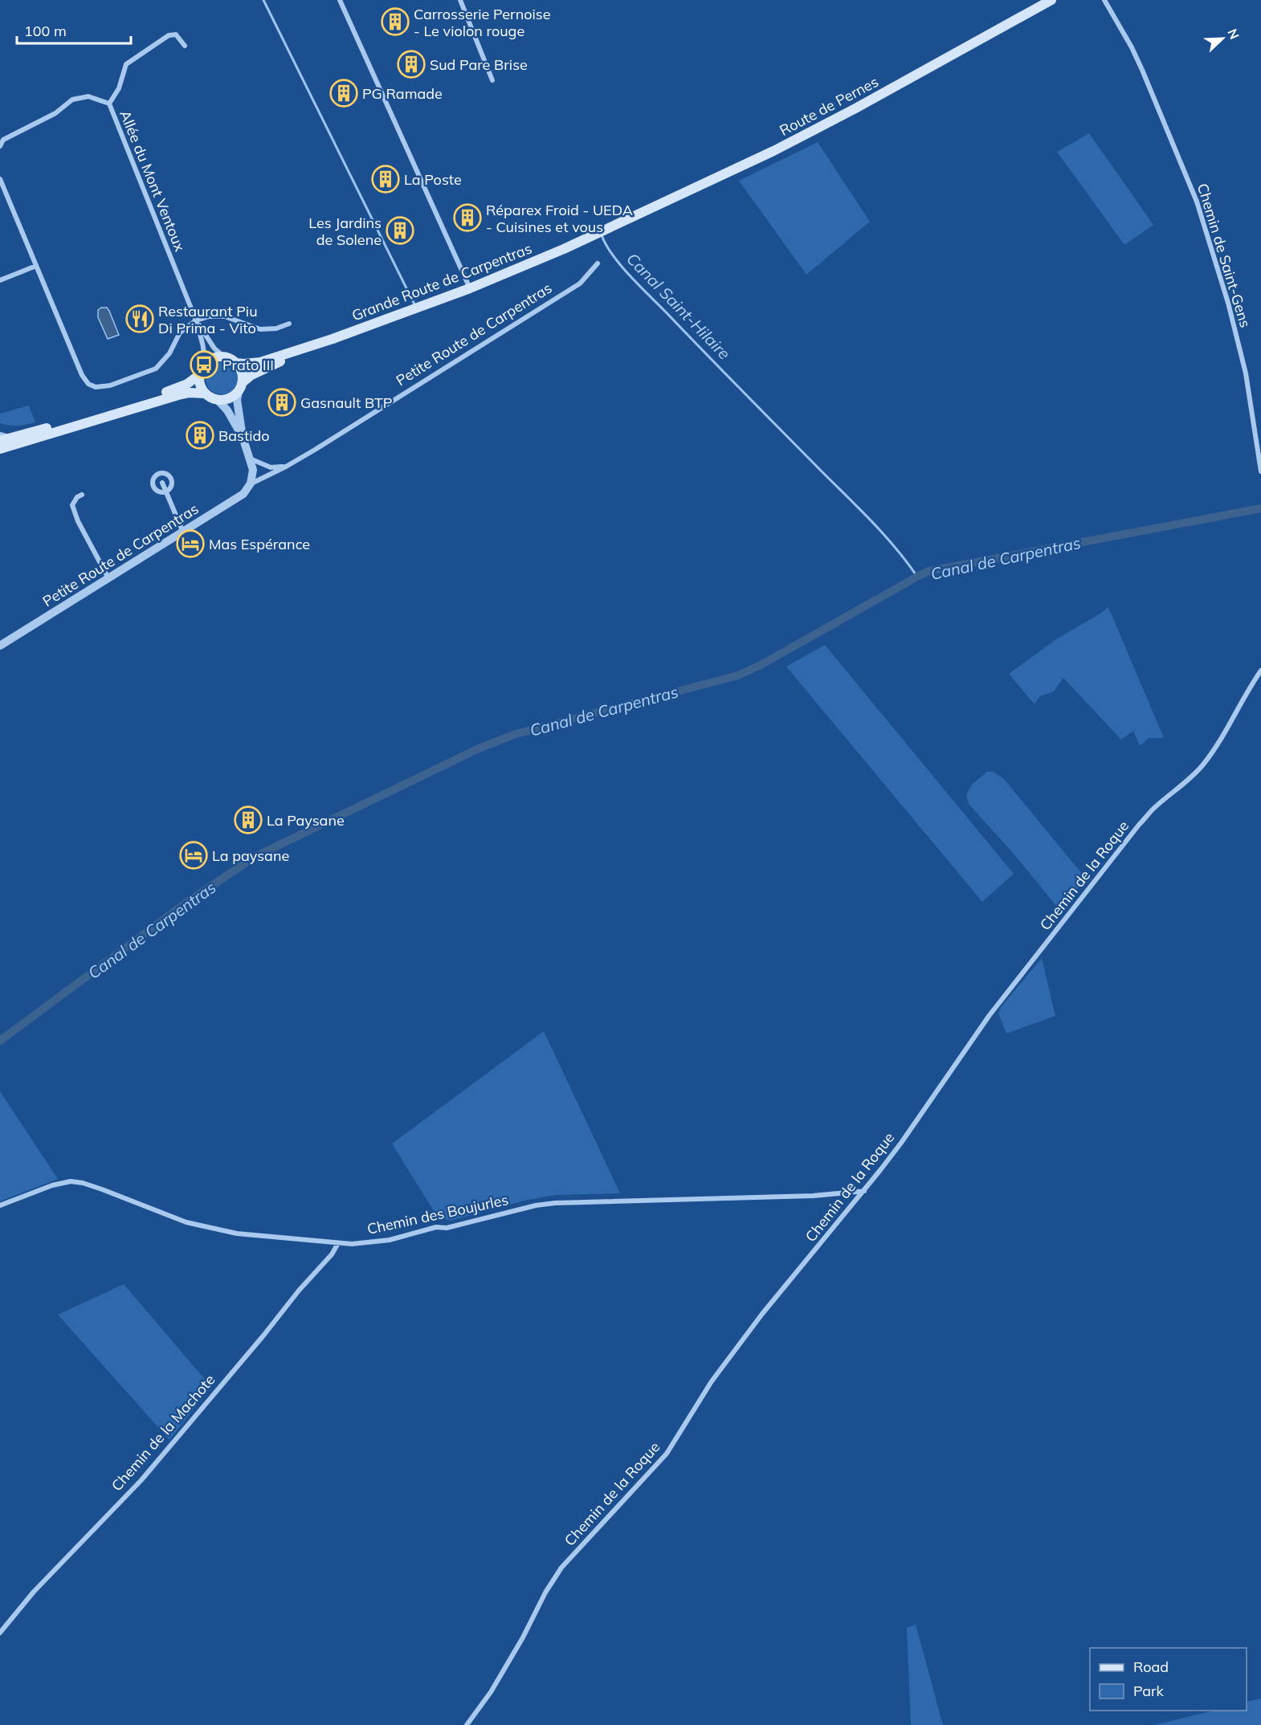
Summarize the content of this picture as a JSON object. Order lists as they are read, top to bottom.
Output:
{
  "streets": {
    "main road": ["Route de Pernes", "Grande Route de Carpentras"],
    "street": [
      "Allée du Mont Ventoux",
      "Chemin de Saint-Gens",
      "Petite Route de Carpentras",
      "Chemin de la Roque",
      "Chemin des Boujurles",
      "Chemin de la Machote"
    ]
  },
  "crossings": [
    ["Route de Pernes", "Grande Route de Carpentras"],
    ["Allée du Mont Ventoux", "Grande Route de Carpentras"],
    ["Chemin de la Roque", "Chemin des Boujurles"],
    ["Chemin des Boujurles", "Chemin de la Machote"]
  ],
  "water": ["Canal Saint-Hilaire", "Canal de Carpentras"],
  "places": {
    "building": [
      "Carrosserie Pernoise - Le violon rouge",
      "Sud Pare Brise",
      "PG Ramade",
      "La Poste",
      "Réparex Froid - UEDA - Cuisines et vous",
      "Les Jardins de Solene",
      "Gasnault BTP",
      "Bastido",
      "La Paysane"
    ],
    "restaurant": ["Restaurant Piu Di Prima - Vito"],
    "bus stop": ["Prato III"],
    "hotel": ["Mas Espérance", "La paysane"]
  },
  "legend": ["Road", "Park"],
  "scale_bar": "100 m",
  "north": "top right"
}
